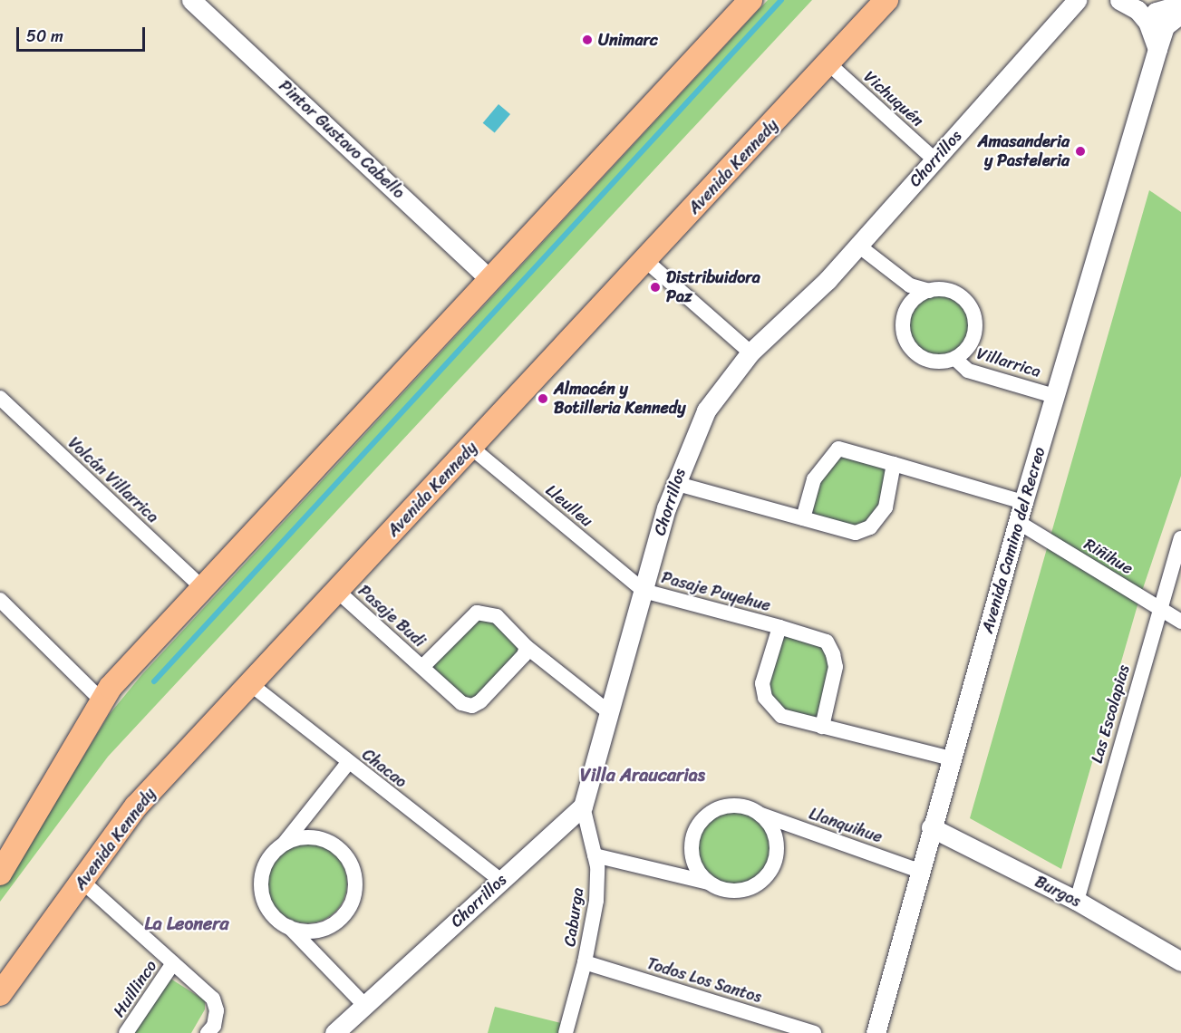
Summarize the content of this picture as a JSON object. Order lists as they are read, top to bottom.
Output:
{
  "streets": {
    "main road": ["Avenida Kennedy"],
    "street": [
      "Vichuquén",
      "Pintor Gustavo Cabello",
      "Chorrillos",
      "Villarrica",
      "Volcán Villarrica",
      "Lleulleu",
      "Avenida Camino del Recreo",
      "Riñihue",
      "Pasaje Puyehue",
      "Pasaje Budi",
      "Las Escolapias",
      "Chacao",
      "Llanquihue",
      "Burgos",
      "Caburga",
      "Todos Los Santos",
      "Huillinco"
    ]
  },
  "crossings": [
    ["Vichuquén", "Chorrillos"],
    ["Vichuquén", "Avenida Kennedy"],
    ["Chorrillos", "Villarrica"],
    ["Chorrillos", "Lleulleu"],
    ["Chorrillos", "Pasaje Puyehue"],
    ["Chorrillos", "Pasaje Budi"],
    ["Chorrillos", "Chacao"],
    ["Chorrillos", "Caburga"],
    ["Avenida Kennedy", "Lleulleu"],
    ["Avenida Kennedy", "Pasaje Budi"],
    ["Avenida Kennedy", "Chacao"],
    ["Avenida Kennedy", "Huillinco"],
    ["Villarrica", "Avenida Camino del Recreo"],
    ["Lleulleu", "Pasaje Puyehue"],
    ["Avenida Camino del Recreo", "Riñihue"],
    ["Avenida Camino del Recreo", "Pasaje Puyehue"],
    ["Avenida Camino del Recreo", "Llanquihue"],
    ["Avenida Camino del Recreo", "Burgos"],
    ["Riñihue", "Las Escolapias"],
    ["Las Escolapias", "Burgos"],
    ["Caburga", "Todos Los Santos"]
  ],
  "districts": ["Villa Araucarias", "La Leonera"],
  "places": [
    "Unimarc",
    "Amasanderia y Pasteleria",
    "Distribuidora Paz",
    "Almacén y Botilleria Kennedy"
  ],
  "scale_bar": "50 m"
}
